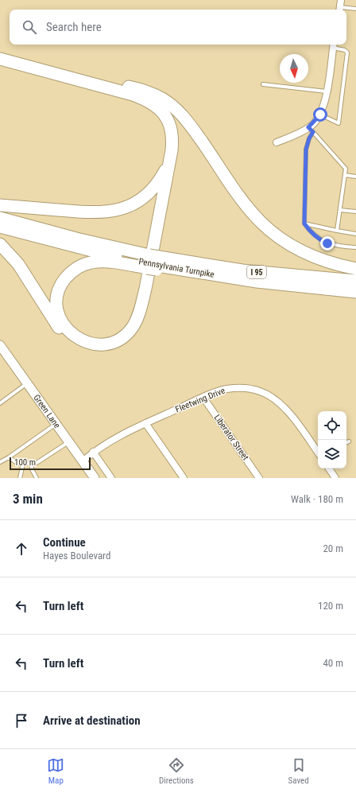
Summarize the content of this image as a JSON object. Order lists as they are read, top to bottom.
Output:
{
  "streets": {
    "highway": ["Pennsylvania Turnpike", "I 95"],
    "street": ["Fleetwing Drive", "Green Lane", "Liberator Street"]
  },
  "crossings": [
    ["Fleetwing Drive", "Green Lane"],
    ["Fleetwing Drive", "Liberator Street"]
  ],
  "scale_bar": "100 m",
  "north": "bottom",
  "page": {
    "search": "Search here",
    "scale": "100 m",
    "heading": ["3 min", "Walk · 180 m"],
    "list": [
      ["Continue", "Hayes Boulevard", "20 m"],
      ["Turn left", "120 m"],
      ["Turn left", "40 m"],
      "Arrive at destination"
    ],
    "nav": ["Map", "Directions", "Saved"]
  }
}
